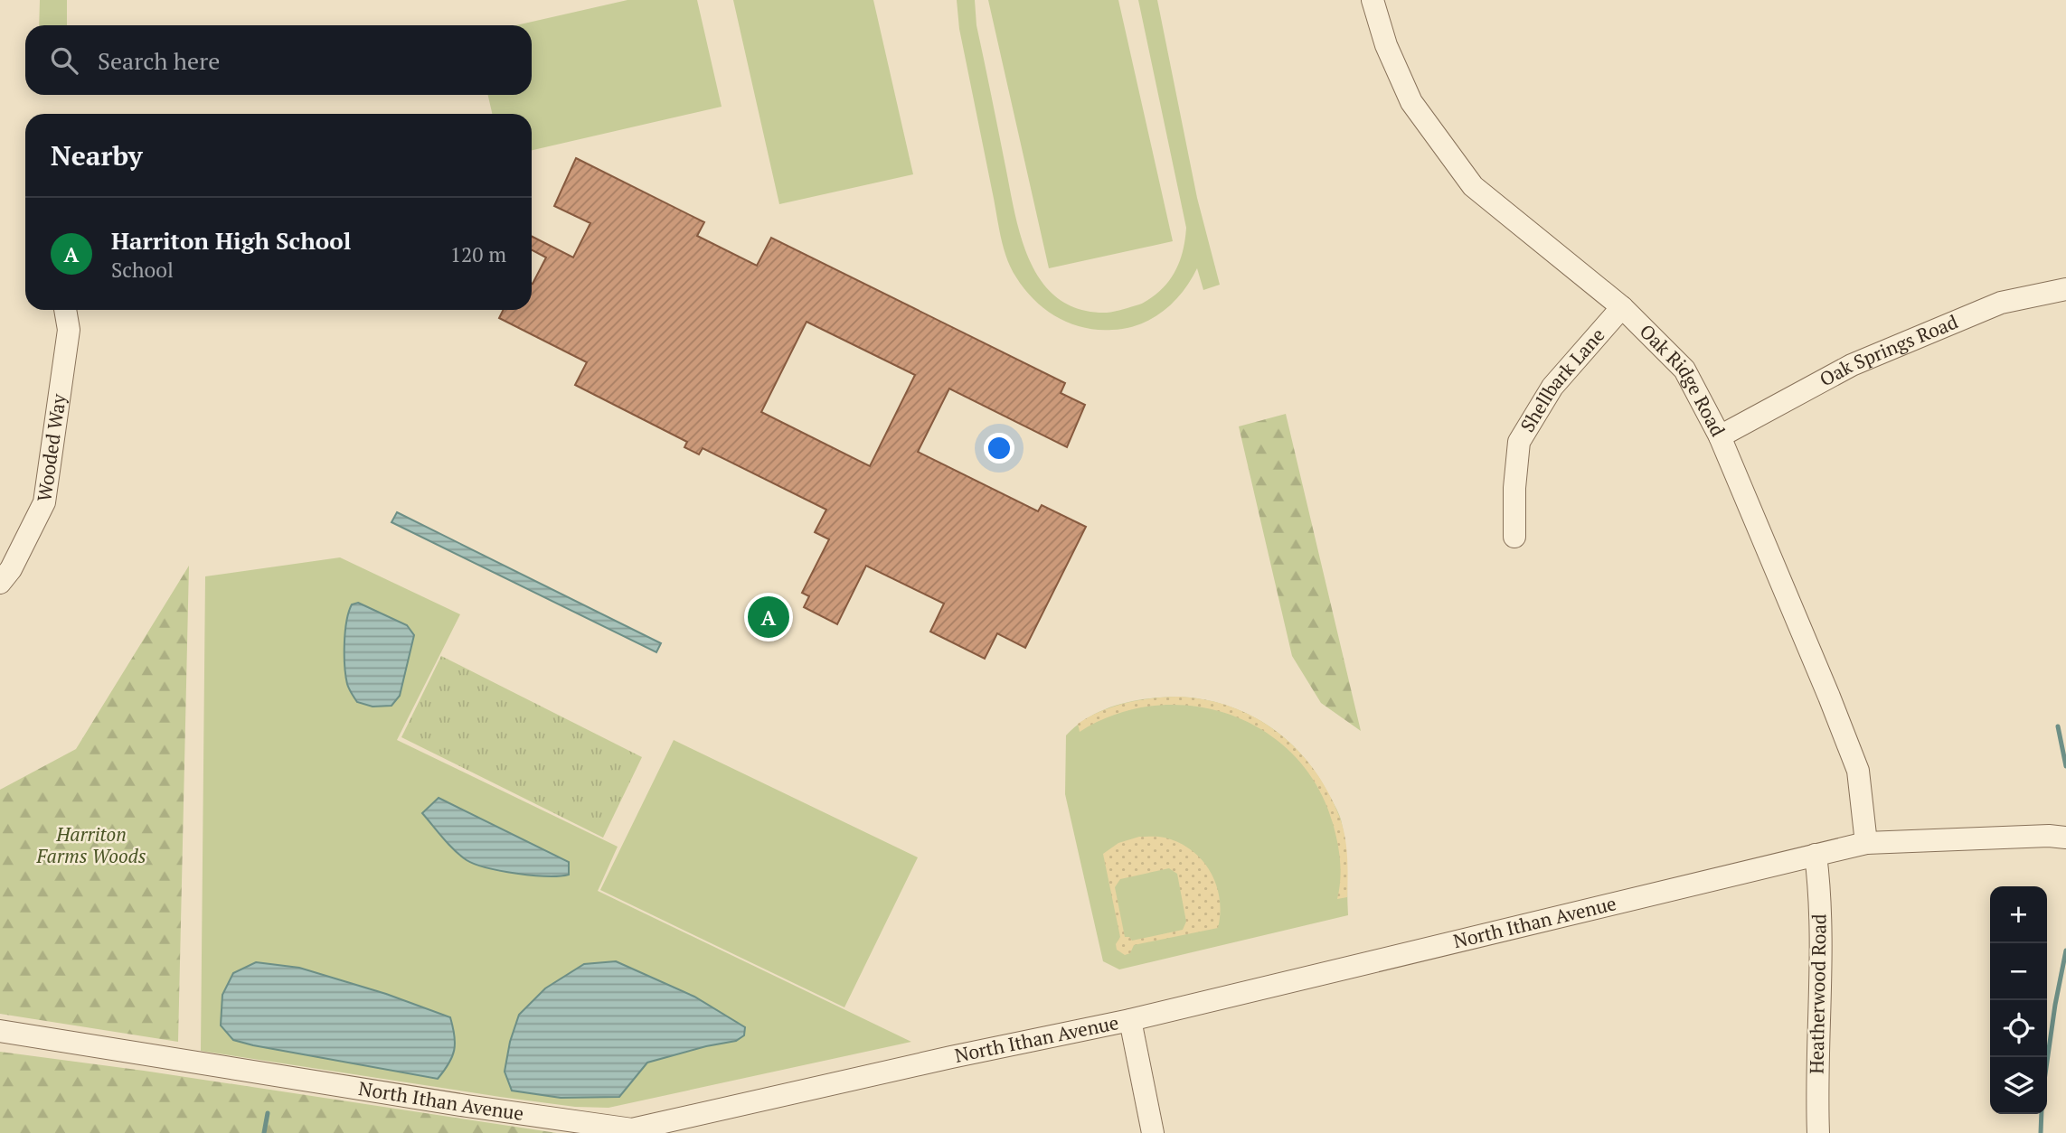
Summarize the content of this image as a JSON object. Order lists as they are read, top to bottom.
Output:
{
  "streets": {
    "street": [
      "Oak Springs Road",
      "Shellbark Lane",
      "Oak Ridge Road",
      "Wooded Way",
      "North Ithan Avenue",
      "Heatherwood Road"
    ]
  },
  "crossings": [
    ["Oak Springs Road", "Oak Ridge Road"],
    ["Shellbark Lane", "Oak Ridge Road"],
    ["Oak Ridge Road", "North Ithan Avenue"],
    ["North Ithan Avenue", "Heatherwood Road"]
  ],
  "parks": ["Harriton Farms Woods"],
  "page": {
    "search": "Search here",
    "heading": "Nearby",
    "list": [
      {
        "mark": "A",
        "name": "Harriton High School",
        "note": "School",
        "value": "120 m"
      }
    ],
    "pins": "A",
    "map_buttons": ["+", "−"]
  }
}
